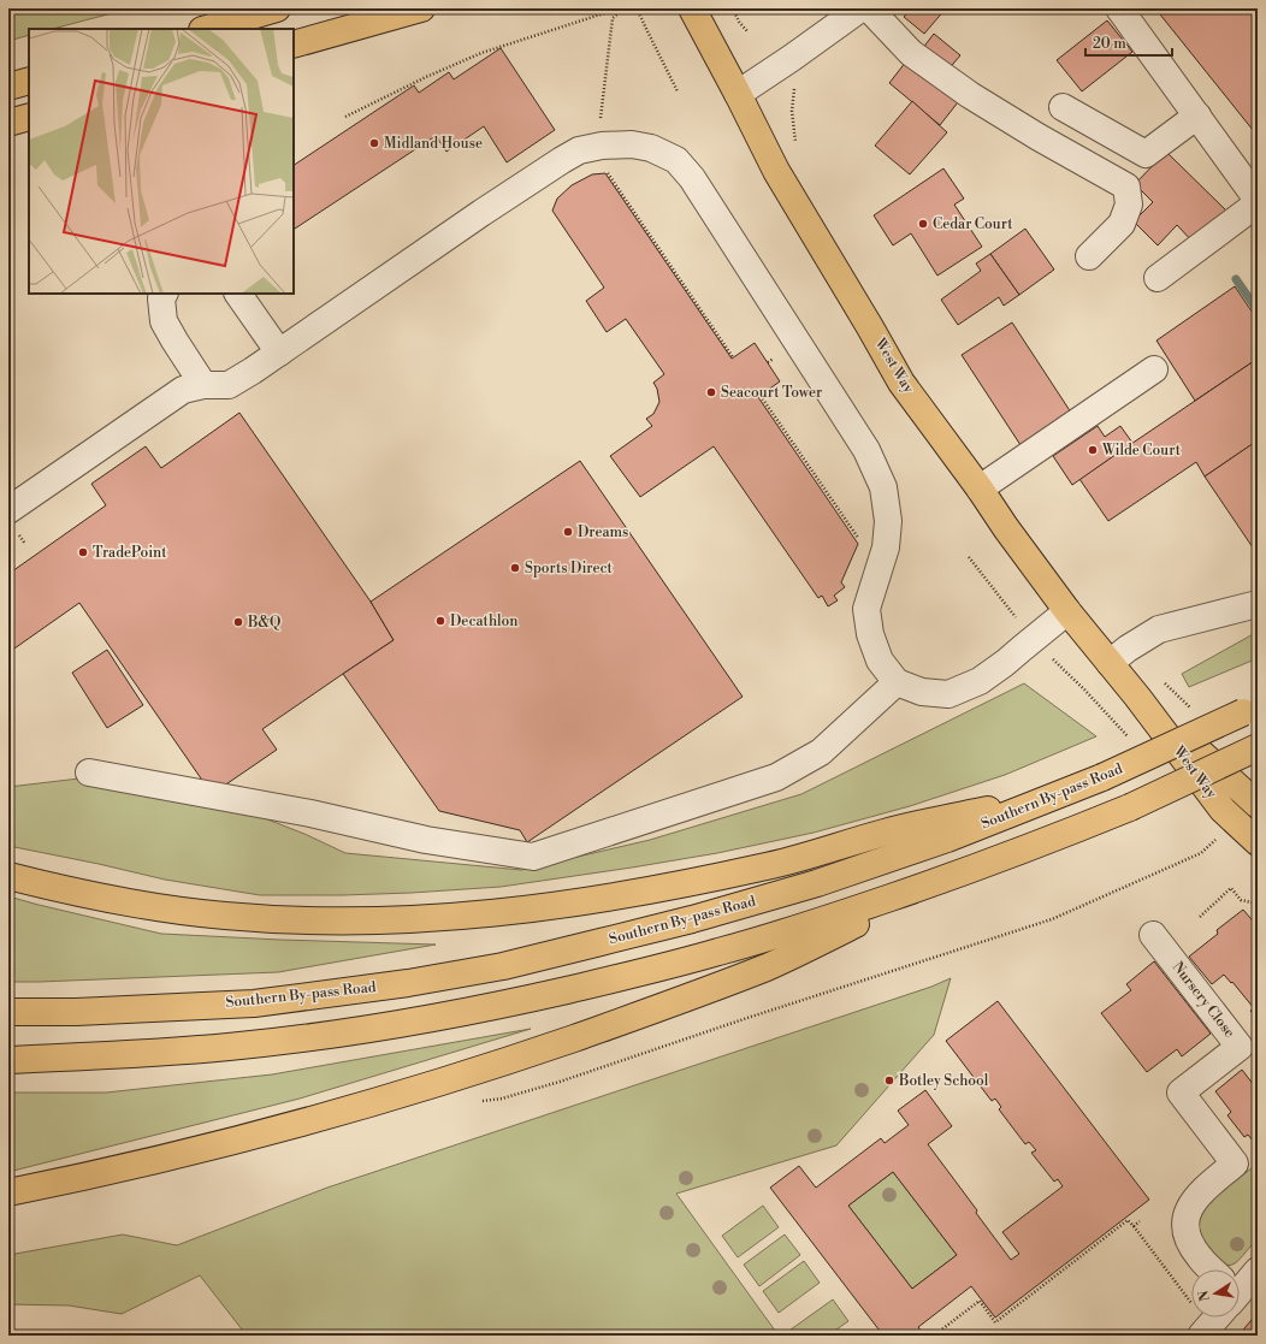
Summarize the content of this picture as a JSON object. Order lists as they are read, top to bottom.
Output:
{
  "streets": {
    "main road": ["West Way", "Southern By-pass Road"],
    "street": ["Nursery Close"]
  },
  "places": [
    "Midland House",
    "Cedar Court",
    "Seacourt Tower",
    "Wilde Court",
    "Dreams",
    "TradePoint",
    "Sports Direct",
    "Decathlon",
    "B&Q",
    "Botley School"
  ],
  "scale_bar": "20 m",
  "north": "left"
}
